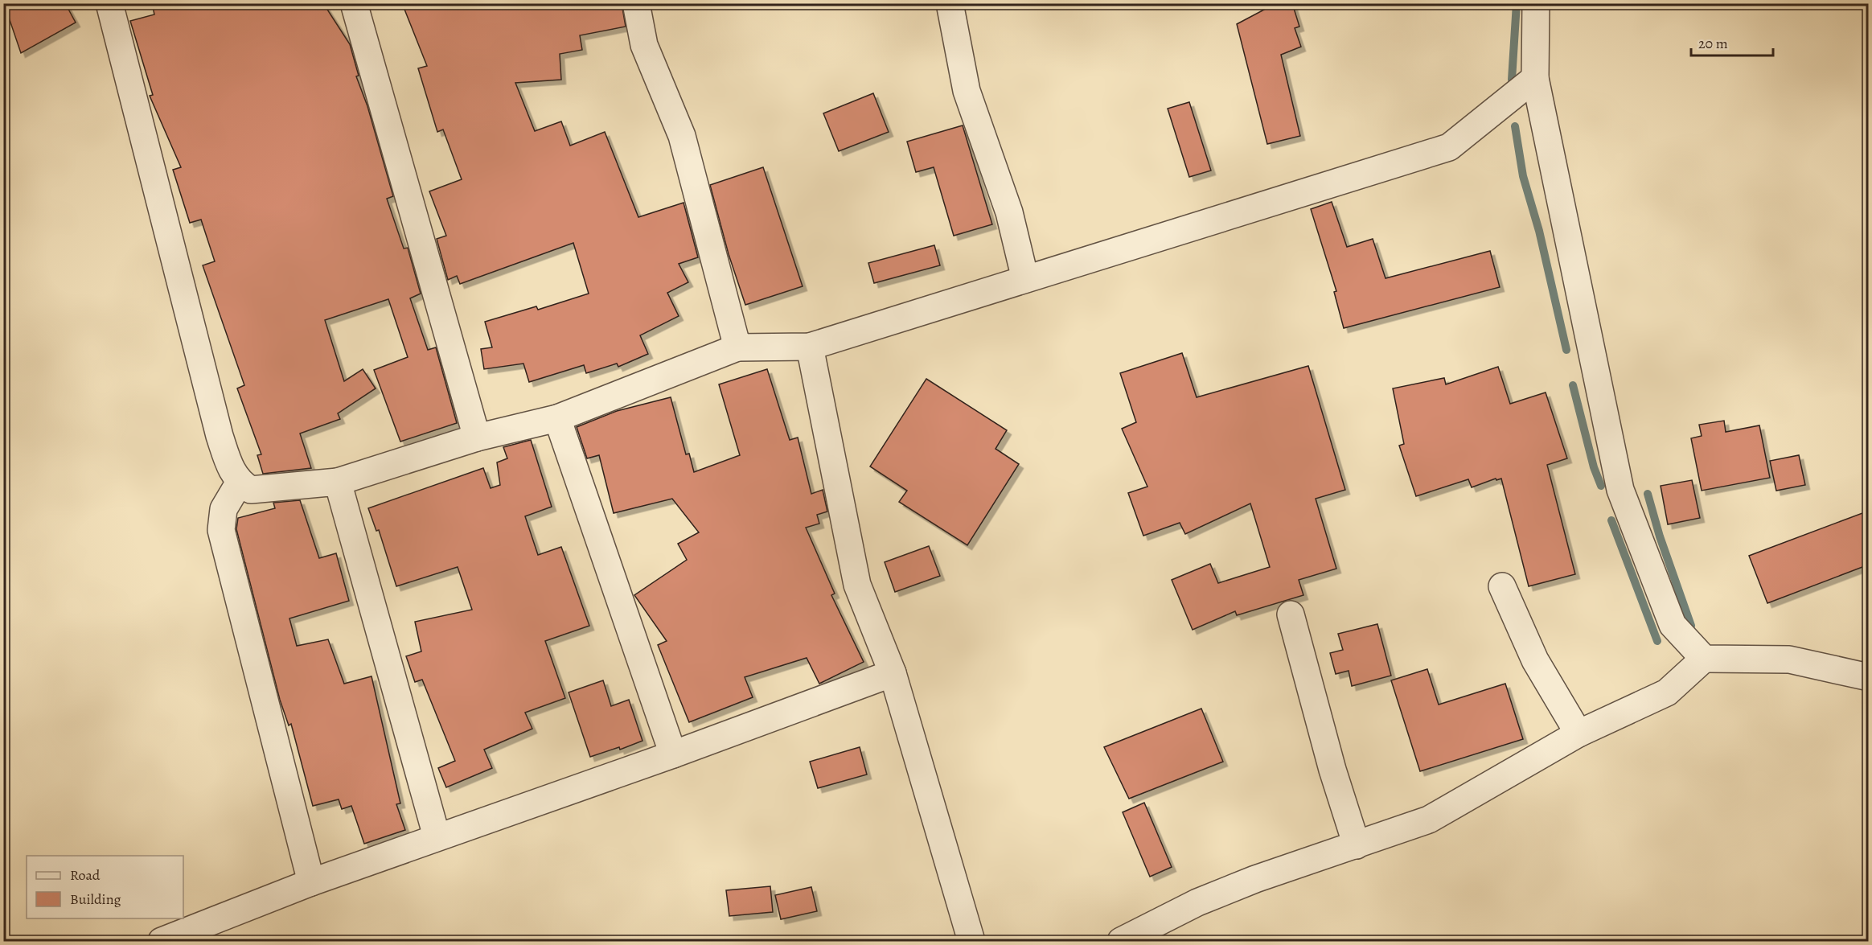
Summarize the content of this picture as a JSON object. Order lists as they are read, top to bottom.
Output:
{
  "legend": ["Road", "Building"],
  "scale_bar": "20 m"
}
